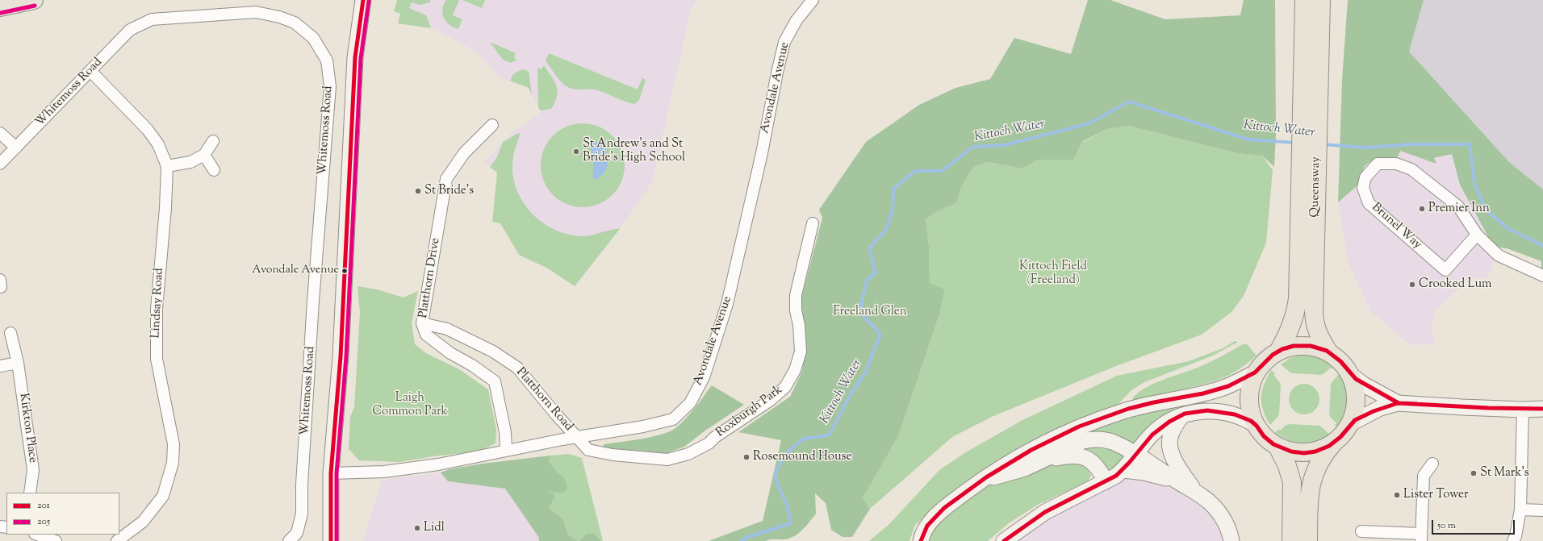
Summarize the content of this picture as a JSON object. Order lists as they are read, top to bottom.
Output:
{
  "streets": {
    "highway": ["Queensway"],
    "street": [
      "Avondale Avenue",
      "Whitemoss Road",
      "Brunel Way",
      "Platthorn Drive",
      "Lindsay Road",
      "Platthorn Road",
      "Roxburgh Park",
      "Kirkton Place"
    ]
  },
  "crossings": [
    ["Avondale Avenue", "Platthorn Drive"],
    ["Avondale Avenue", "Platthorn Road"],
    ["Avondale Avenue", "Roxburgh Park"],
    ["Whitemoss Road", "Lindsay Road"],
    ["Platthorn Drive", "Platthorn Road"],
    ["Platthorn Road", "Roxburgh Park"]
  ],
  "water": ["Kittoch Water"],
  "parks": ["Kittoch Field (Freeland)", "Freeland Glen", "Laigh Common Park"],
  "places": [
    "St Andrew's and St Bride's High School",
    "St Bride's",
    "Premier Inn",
    "Avondale Avenue",
    "Crooked Lum",
    "Rosemound House",
    "St Mark's",
    "Lister Tower",
    "Lidl"
  ],
  "lines": ["transit line 201", "transit line 205"],
  "legend": ["201", "205"],
  "scale_bar": "50 m"
}
